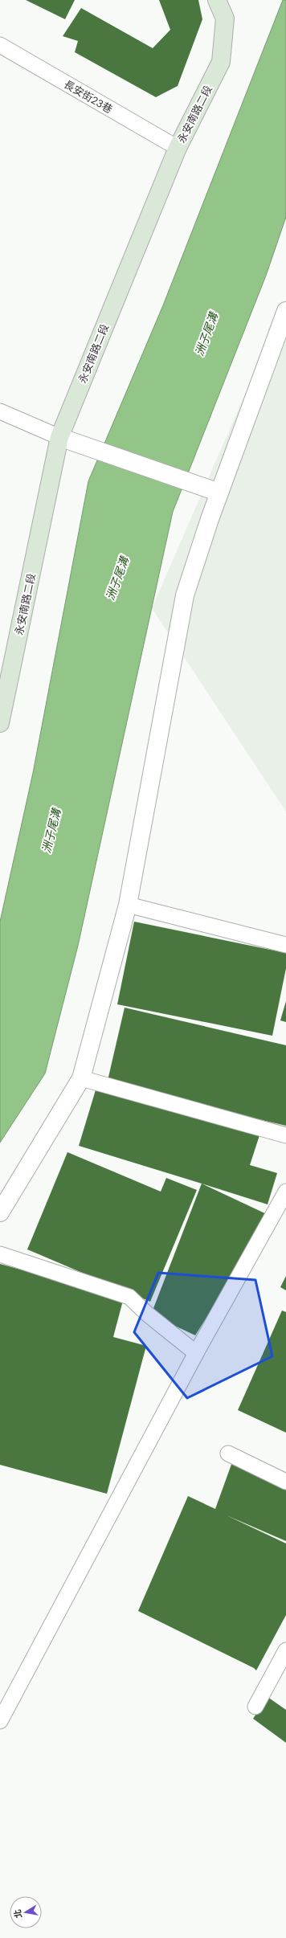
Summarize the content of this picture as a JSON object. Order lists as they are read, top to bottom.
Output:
{
  "streets": {
    "main road": ["永安南路二段"],
    "lane": ["長安街23巷"]
  },
  "crossings": [
    ["長安街23巷", "永安南路二段"]
  ],
  "water": ["洲子尾溝"],
  "north": "left"
}
